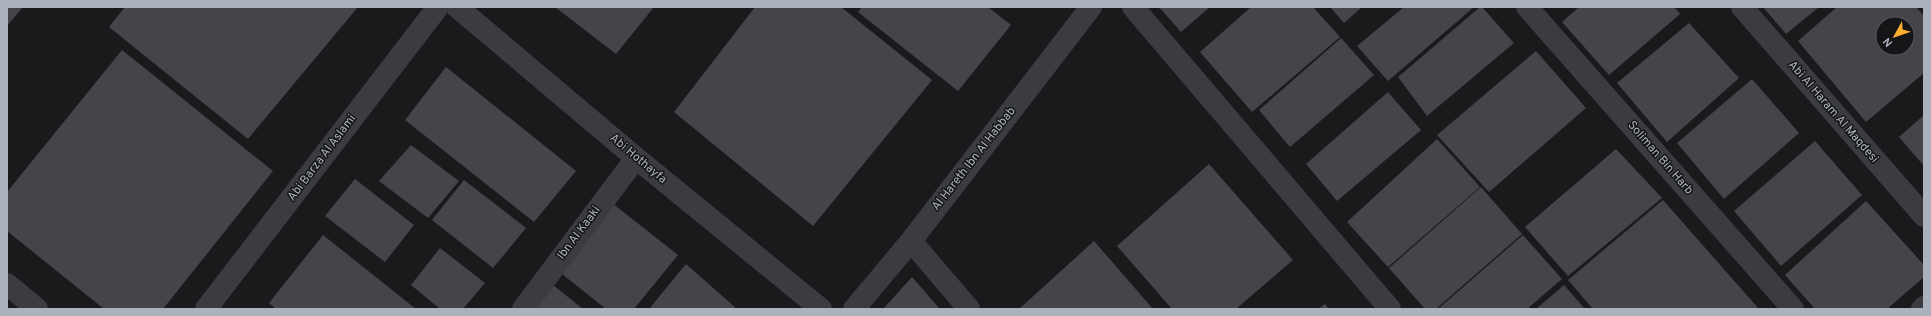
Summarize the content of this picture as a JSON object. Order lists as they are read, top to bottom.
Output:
{
  "streets": {
    "street": [
      "Abi Al Haram Al Maqdesi",
      "Abi Barza Al Aslami",
      "Soliman Bin Harb",
      "Abi Hothayfa",
      "Al Hareth Ibn Al Habbab",
      "Ibn Al Kaaki"
    ]
  },
  "crossings": [
    ["Abi Hothayfa", "Ibn Al Kaaki"]
  ],
  "north": "bottom left"
}
